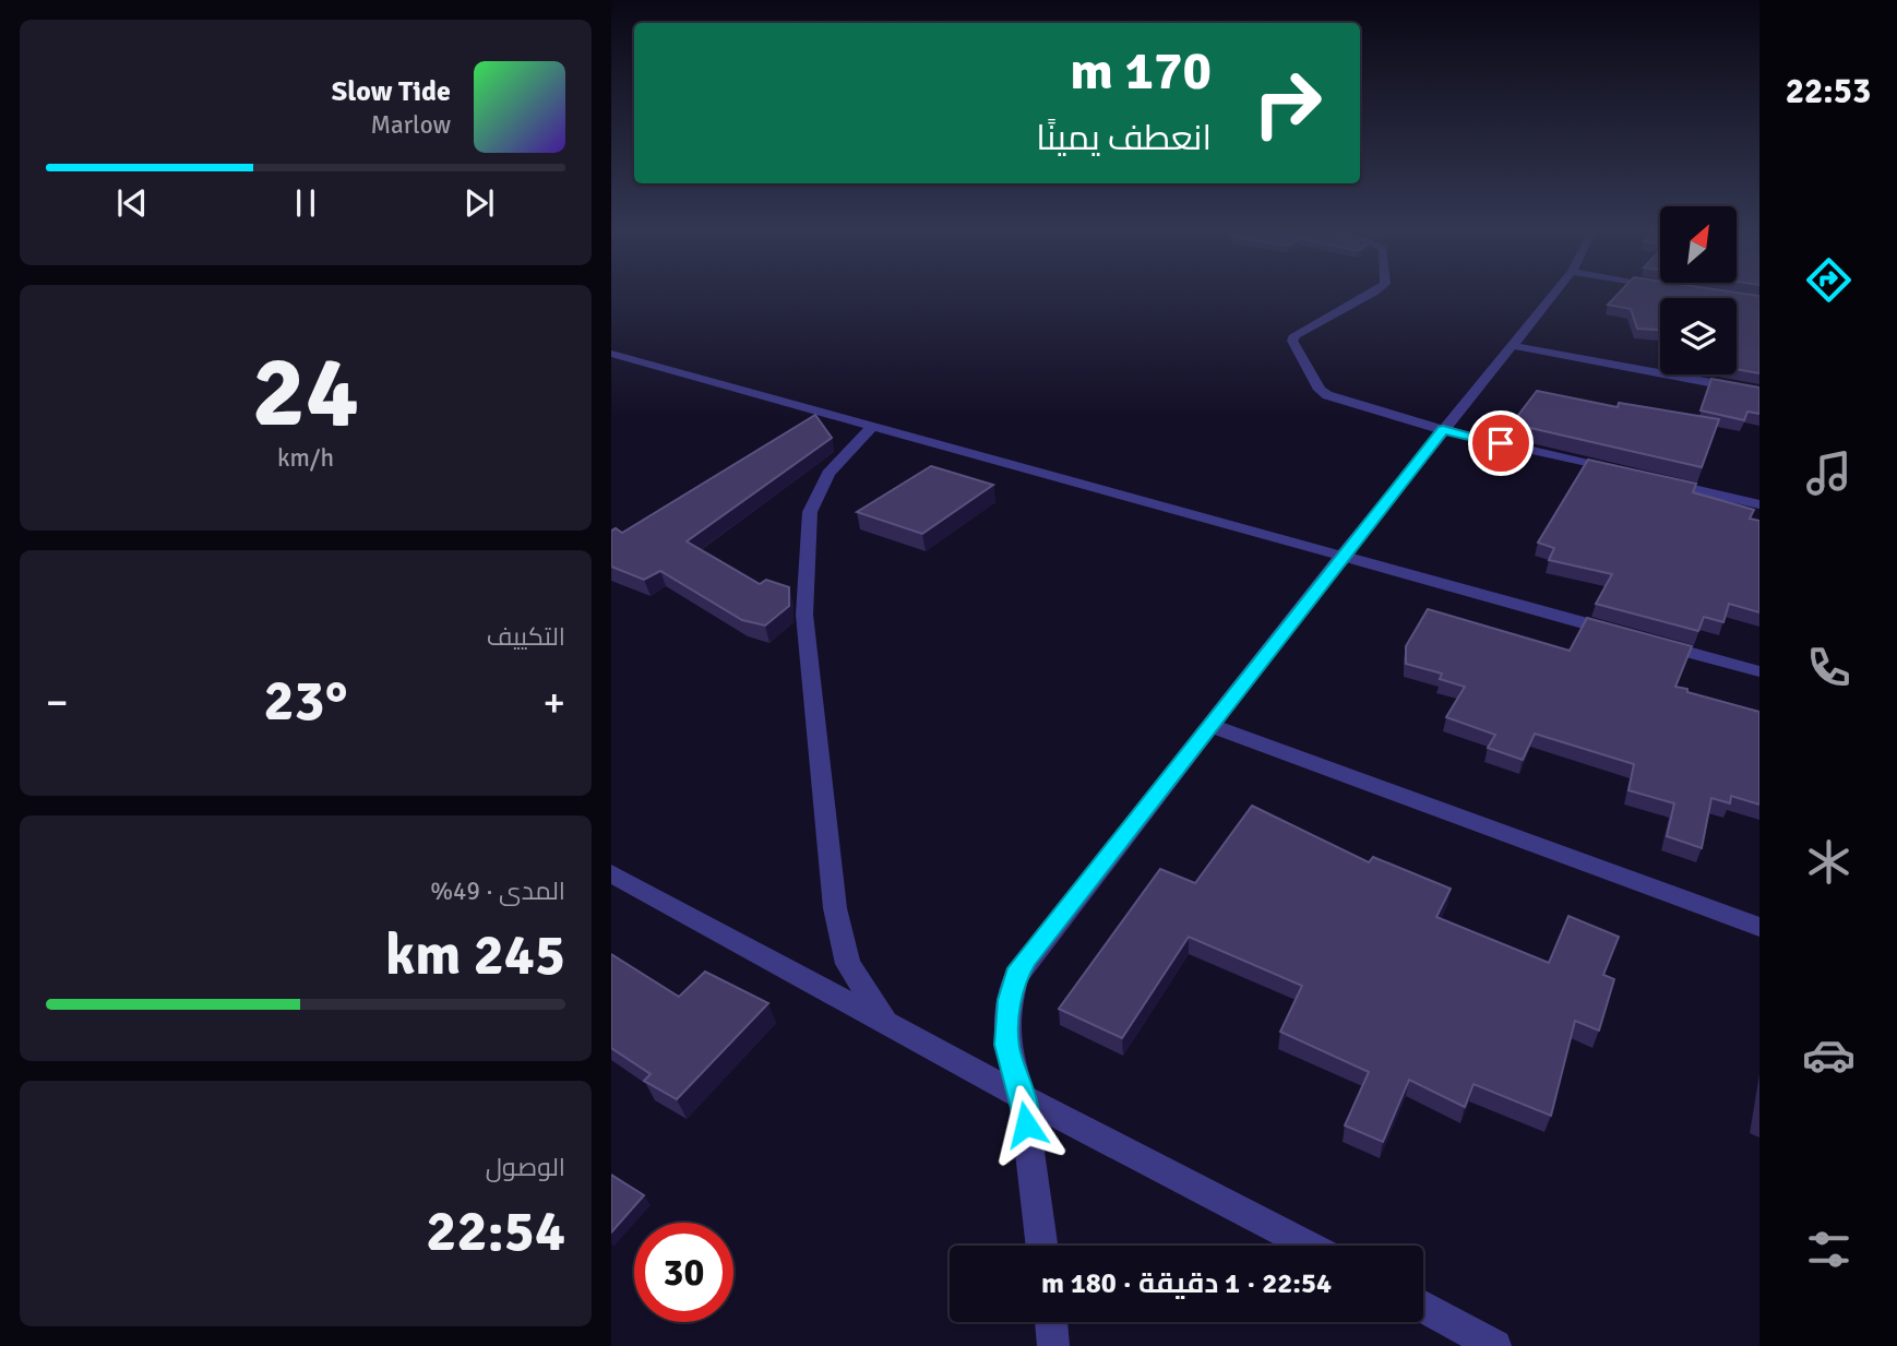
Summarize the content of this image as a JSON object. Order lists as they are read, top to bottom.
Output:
{
  "north": "top right",
  "page": {
    "tabs": "22:53",
    "turn": ["170 m", "انعطف يمينًا"],
    "song": ["Slow Tide", "Marlow"],
    "tile": [
      ["24", "km/h"],
      "التكييف",
      ["المدى · 49%", "245 km"],
      ["الوصول", "22:54"]
    ],
    "heat": ["−", "23°", "+"],
    "limit": "30",
    "trip": "22:54 · 1 دقيقة · 180 m"
  }
}
